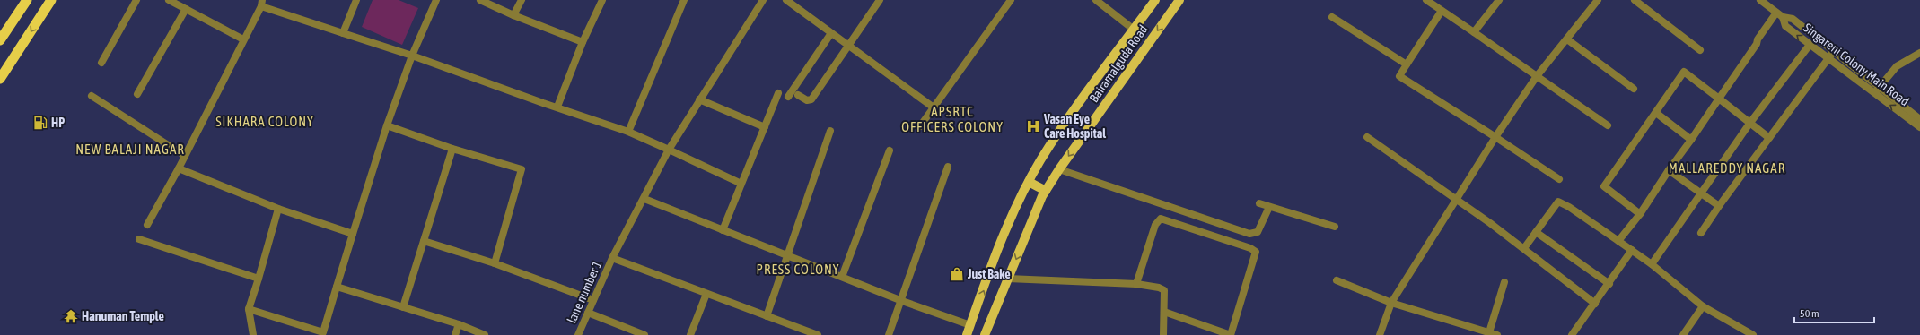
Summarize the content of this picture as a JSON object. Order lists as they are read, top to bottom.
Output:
{
  "streets": {
    "main road": ["Bairamalguda Road"],
    "street": ["Singareni Colony Main Road", "lane number 1"]
  },
  "districts": [
    "APSRTC OFFICERS COLONY",
    "SIKHARA COLONY",
    "NEW BALAJI NAGAR",
    "MALLAREDDY NAGAR",
    "PRESS COLONY"
  ],
  "places": {
    "fuel station": ["HP"],
    "hospital": ["Vasan Eye Care Hospital"],
    "shop": ["Just Bake"],
    "temple": ["Hanuman Temple"]
  },
  "scale_bar": "50 m"
}
